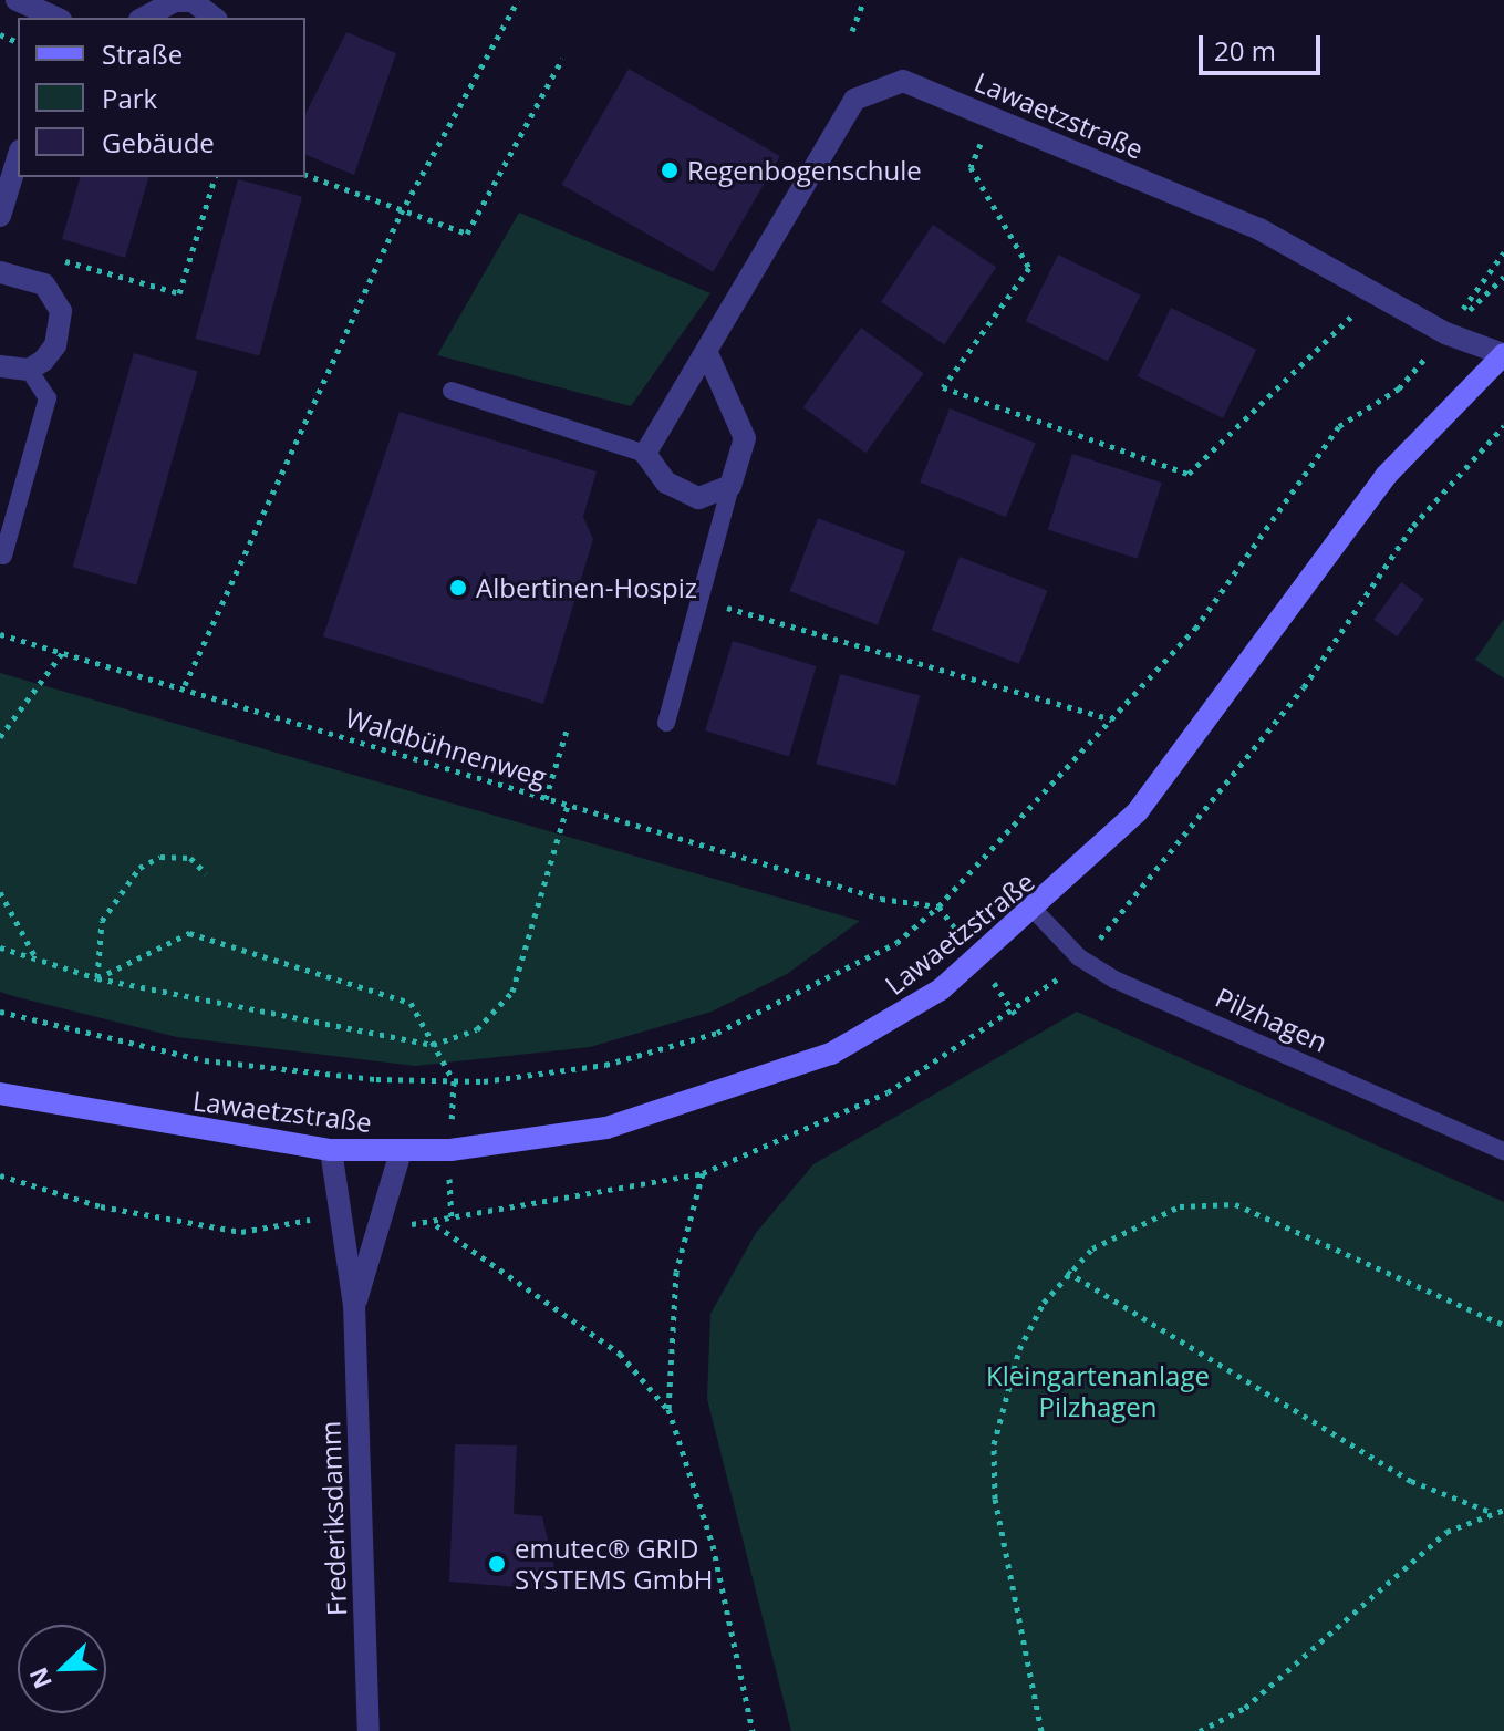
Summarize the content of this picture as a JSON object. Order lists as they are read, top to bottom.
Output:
{
  "streets": {
    "street": ["Lawaetzstraße", "Frederiksdamm"],
    "lane": ["Pilzhagen"],
    "path": ["Waldbühnenweg"]
  },
  "crossings": [
    ["Lawaetzstraße", "Pilzhagen"],
    ["Lawaetzstraße", "Frederiksdamm"]
  ],
  "parks": ["Kleingartenanlage Pilzhagen"],
  "places": ["Regenbogenschule", "Albertinen-Hospiz", "emutec® GRID SYSTEMS GmbH"],
  "legend": ["Straße", "Park", "Gebäude"],
  "scale_bar": "20 m",
  "north": "bottom left"
}
